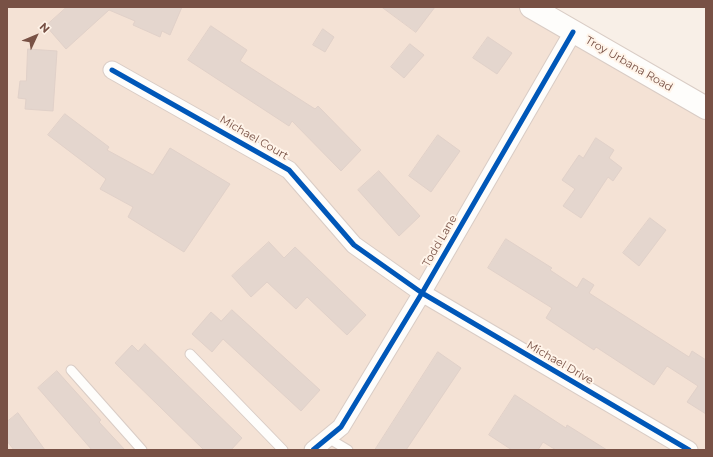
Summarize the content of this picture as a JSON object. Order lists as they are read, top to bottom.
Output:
{
  "streets": {
    "street": [
      "Troy Urbana Road",
      "Michael Court",
      "Todd Lane",
      "Michael Drive"
    ]
  },
  "crossings": [
    ["Troy Urbana Road", "Todd Lane"],
    ["Michael Court", "Todd Lane"],
    ["Michael Court", "Michael Drive"],
    ["Todd Lane", "Michael Drive"]
  ],
  "north": "top right"
}
